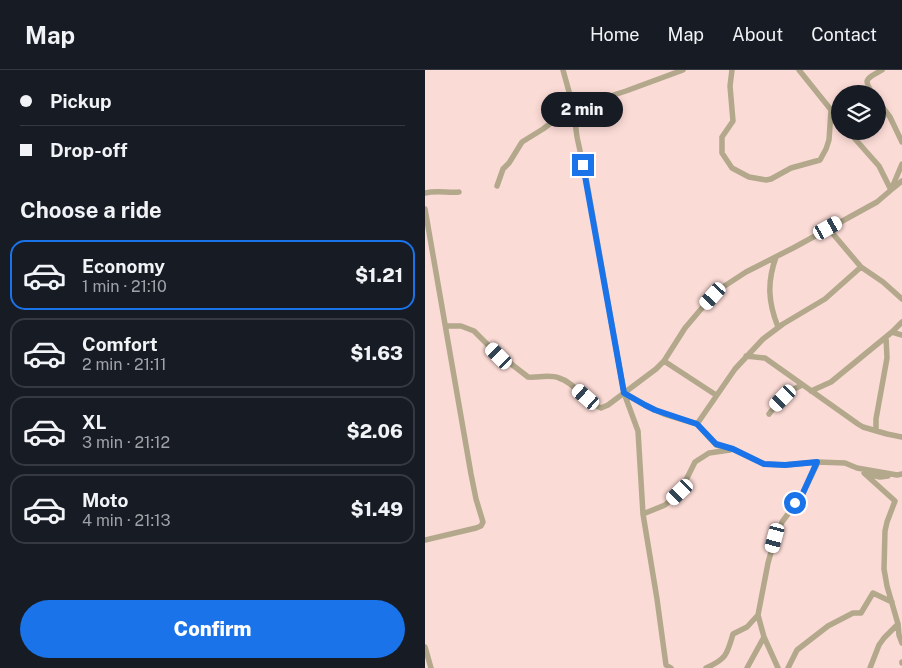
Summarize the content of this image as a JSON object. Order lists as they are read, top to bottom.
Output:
{
  "page": {
    "header": "Map",
    "nav": [
      "Home",
      "Map",
      "About",
      "Contact"
    ],
    "banner": ["Pickup", "Drop-off"],
    "bubble": "2 min",
    "heading": "Choose a ride",
    "list": [
      {
        "name": "Economy",
        "note": "1 min · 21:10",
        "value": "$1.21"
      },
      {
        "name": "Comfort",
        "note": "2 min · 21:11",
        "value": "$1.63"
      },
      {
        "name": "XL",
        "note": "3 min · 21:12",
        "value": "$2.06"
      },
      {
        "name": "Moto",
        "note": "4 min · 21:13",
        "value": "$1.49"
      }
    ],
    "buttons": "Confirm"
  }
}
